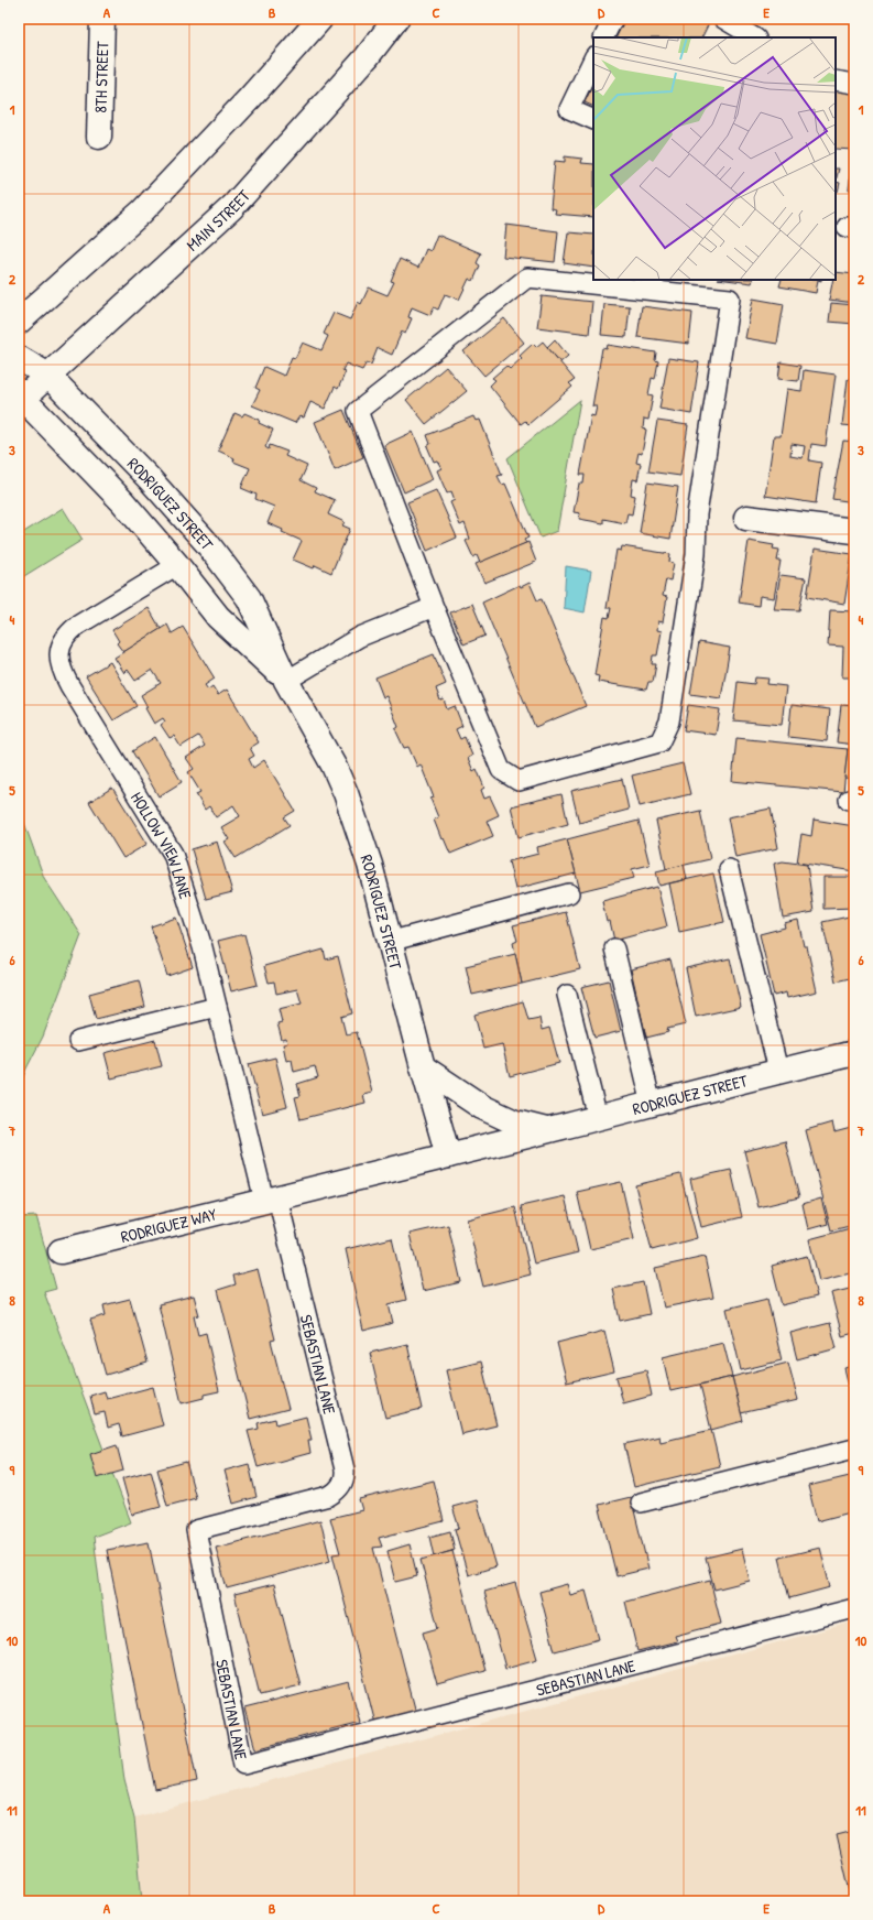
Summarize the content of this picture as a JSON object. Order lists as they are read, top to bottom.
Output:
{
  "streets": {
    "street": [
      "8TH STREET",
      "MAIN STREET",
      "RODRIGUEZ STREET",
      "RODRIGUEZ WAY"
    ],
    "lane": ["HOLLOW VIEW LANE", "SEBASTIAN LANE"]
  },
  "crossings": [
    ["MAIN STREET", "RODRIGUEZ STREET"],
    ["RODRIGUEZ STREET", "HOLLOW VIEW LANE"],
    ["RODRIGUEZ STREET", "RODRIGUEZ WAY"],
    ["RODRIGUEZ STREET", "SEBASTIAN LANE"],
    ["HOLLOW VIEW LANE", "RODRIGUEZ WAY"],
    ["HOLLOW VIEW LANE", "SEBASTIAN LANE"],
    ["RODRIGUEZ WAY", "SEBASTIAN LANE"]
  ],
  "grid": {
    "columns": [
      "A",
      "B",
      "C",
      "D",
      "E"
    ],
    "rows": [
      "1",
      "2",
      "3",
      "4",
      "5",
      "6",
      "7",
      "8",
      "9",
      "10",
      "11"
    ]
  }
}
